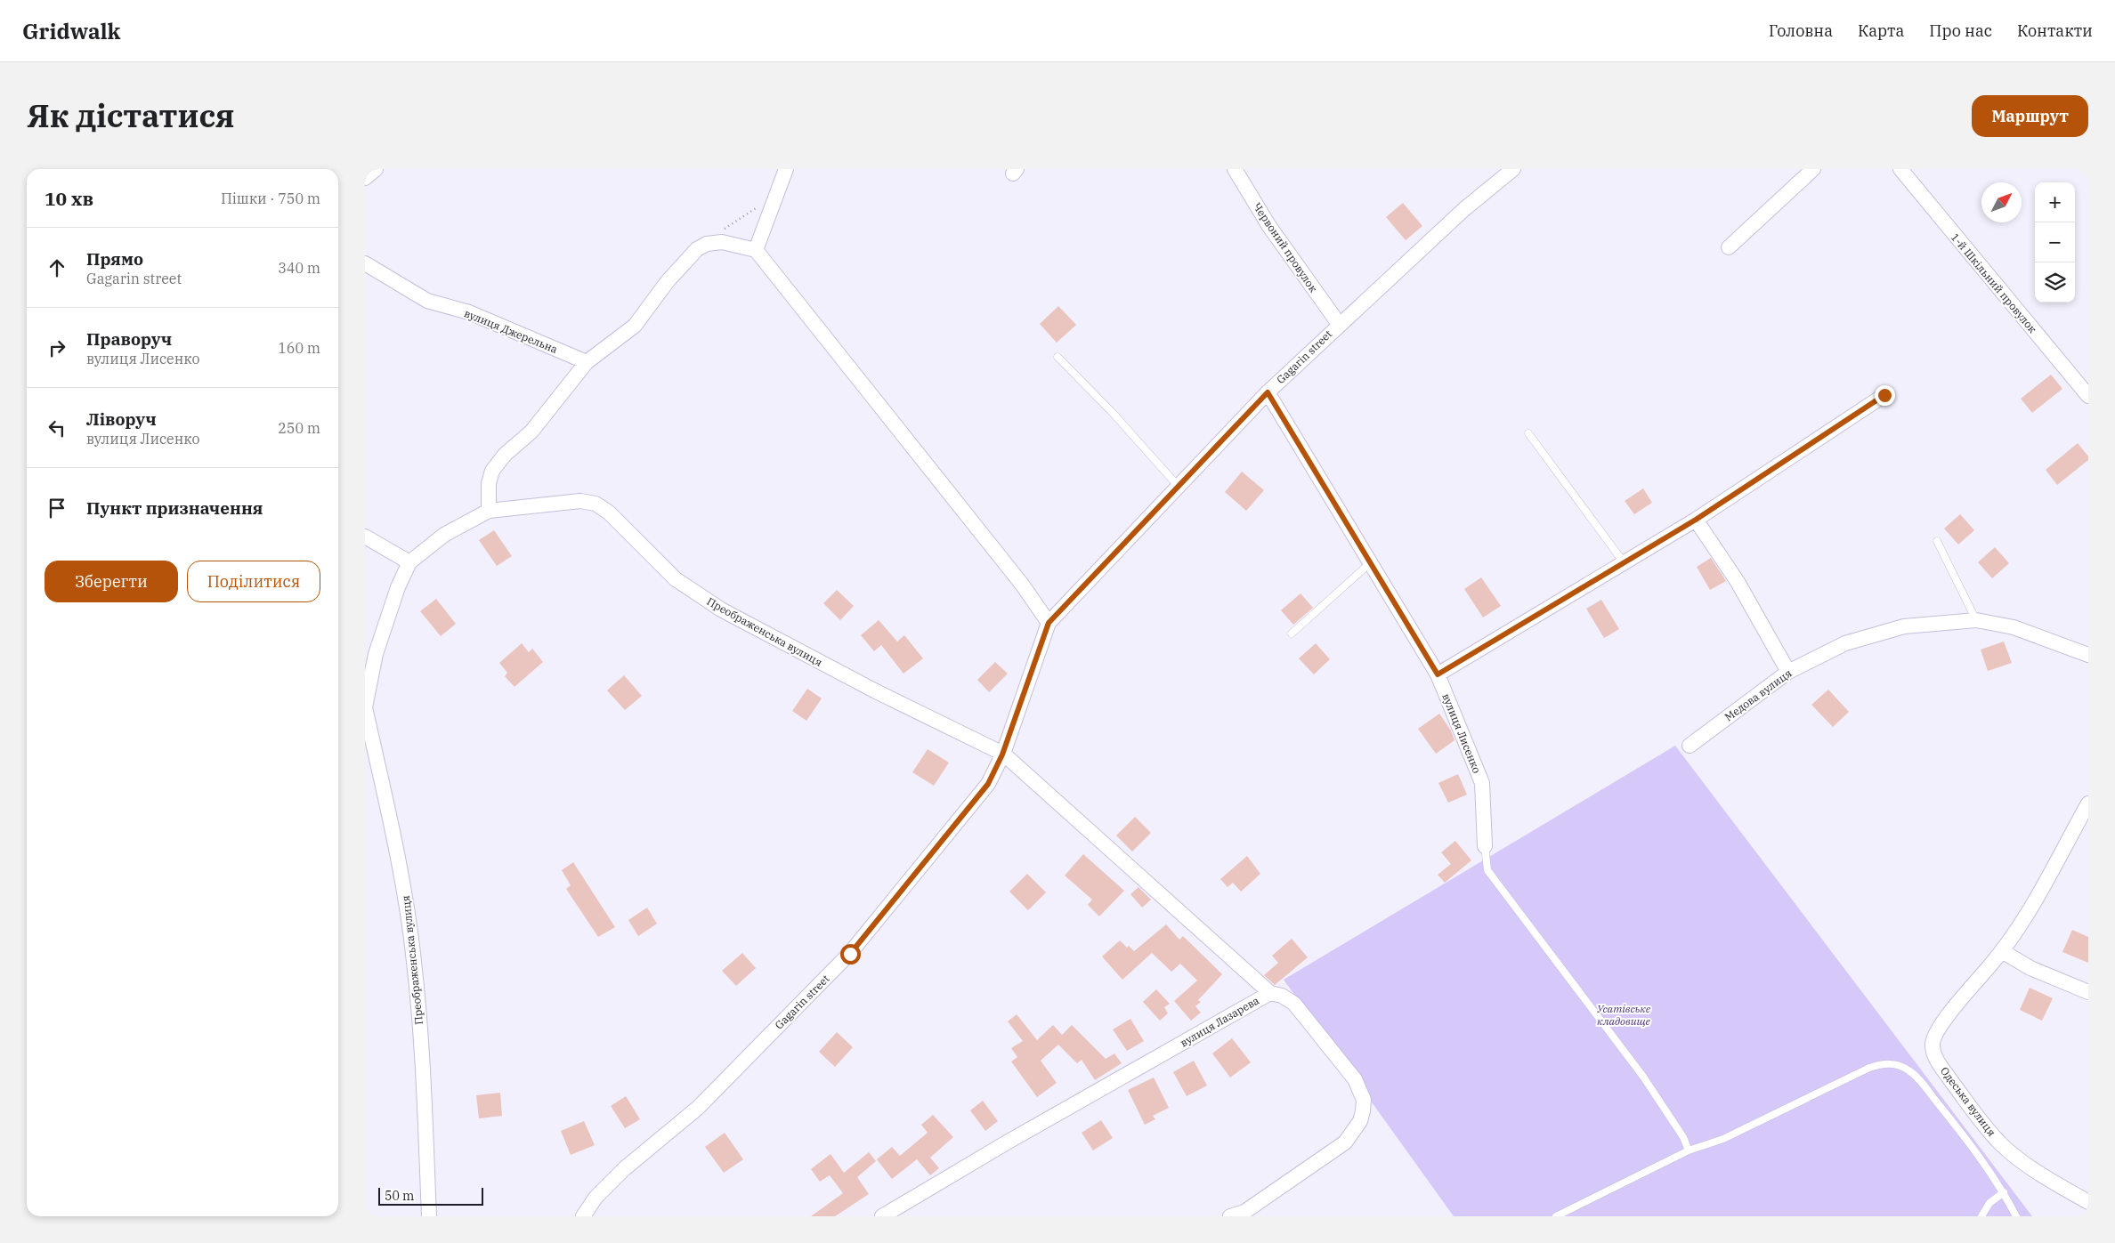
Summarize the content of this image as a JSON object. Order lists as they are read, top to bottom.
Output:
{
  "streets": {
    "street": [
      "Червоний провулок",
      "1-й Шкільний провулок",
      "вулиця Джерельна",
      "Gagarin street",
      "Преображенська вулиця",
      "Медова вулиця",
      "вулиця Лисенко",
      "вулиця Лазарева",
      "Одеська вулиця"
    ]
  },
  "crossings": [
    ["Червоний провулок", "Gagarin street"],
    ["Gagarin street", "Преображенська вулиця"],
    ["Gagarin street", "вулиця Лисенко"],
    ["Gagarin street", "вулиця Лазарева"],
    ["Преображенська вулиця", "вулиця Лазарева"]
  ],
  "parks": ["Усатівське кладовище"],
  "scale_bar": "50 m",
  "north": "top right",
  "page": {
    "header": "Gridwalk",
    "nav": [
      "Головна",
      "Карта",
      "Про нас",
      "Контакти"
    ],
    "title": "Як дістатися",
    "buttons": [
      "Маршрут",
      ["Зберегти", "Поділитися"]
    ],
    "heading": ["10 хв", "Пішки · 750 m"],
    "map_buttons": ["+", "−"],
    "list": [
      ["Прямо", "Gagarin street", "340 m"],
      ["Праворуч", "вулиця Лисенко", "160 m"],
      ["Ліворуч", "вулиця Лисенко", "250 m"],
      "Пункт призначення"
    ],
    "scale": "50 m"
  }
}
